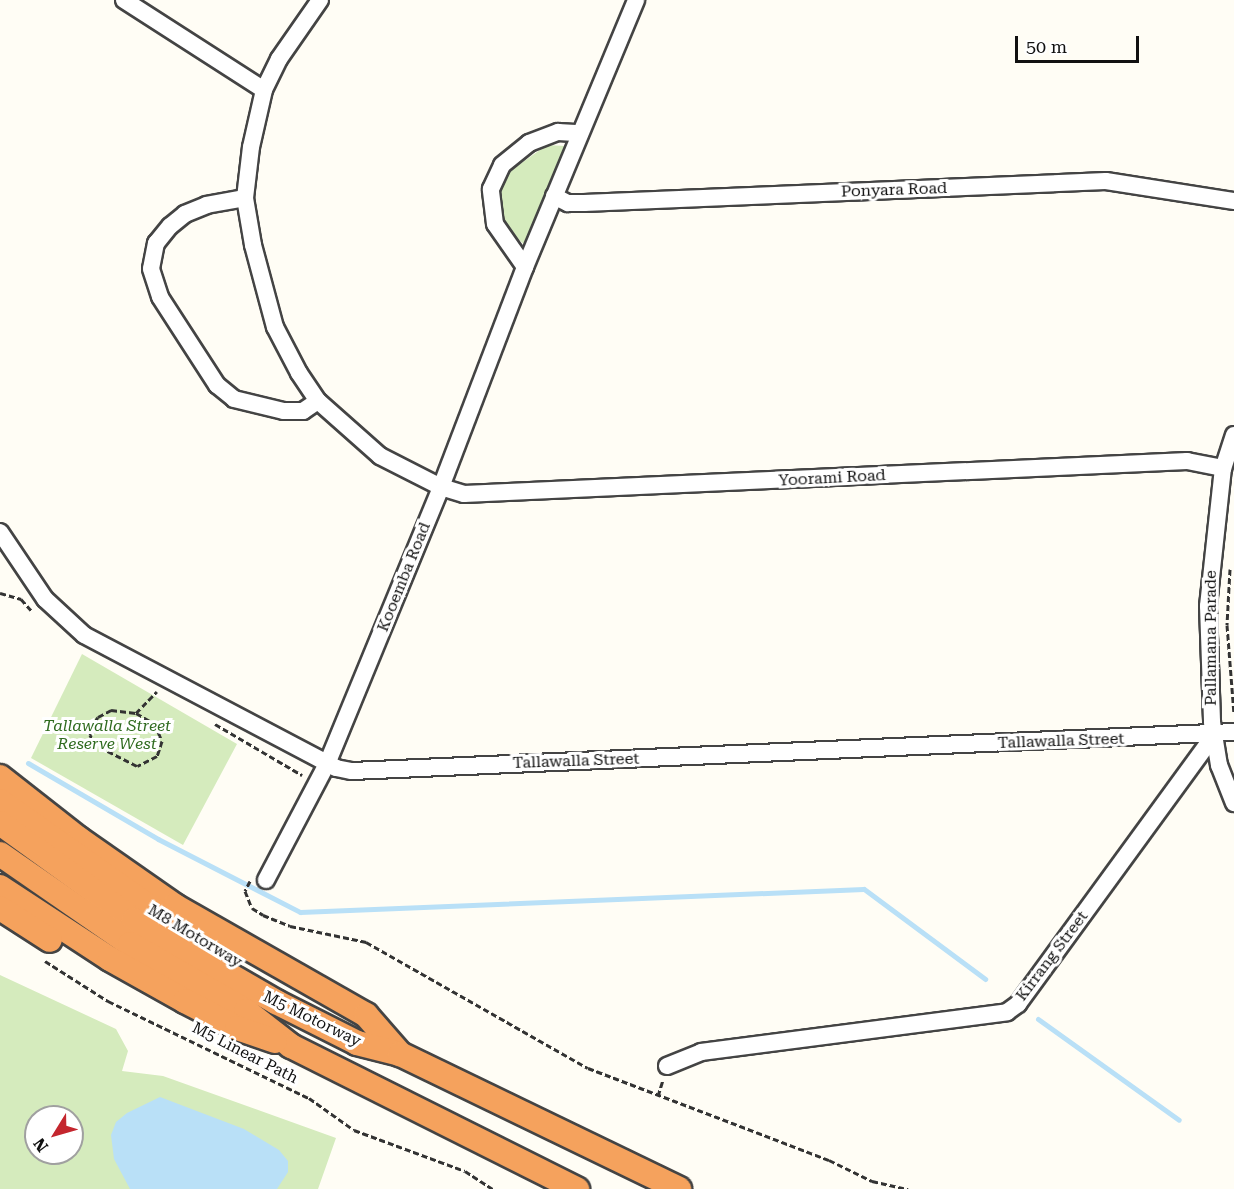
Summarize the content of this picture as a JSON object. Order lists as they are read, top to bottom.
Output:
{
  "streets": {
    "highway": ["M8 Motorway", "M5 Motorway"],
    "street": [
      "Ponyara Road",
      "Yoorami Road",
      "Kooemba Road",
      "Pallamana Parade",
      "Tallawalla Street",
      "Kirrang Street"
    ],
    "path": ["M5 Linear Path"]
  },
  "crossings": [
    ["Ponyara Road", "Kooemba Road"],
    ["Yoorami Road", "Kooemba Road"],
    ["Yoorami Road", "Pallamana Parade"],
    ["Kooemba Road", "Tallawalla Street"],
    ["Pallamana Parade", "Tallawalla Street"],
    ["Pallamana Parade", "Kirrang Street"],
    ["Tallawalla Street", "Kirrang Street"],
    ["M8 Motorway", "M5 Motorway"]
  ],
  "parks": ["Tallawalla Street Reserve West"],
  "scale_bar": "50 m",
  "north": "bottom left"
}
